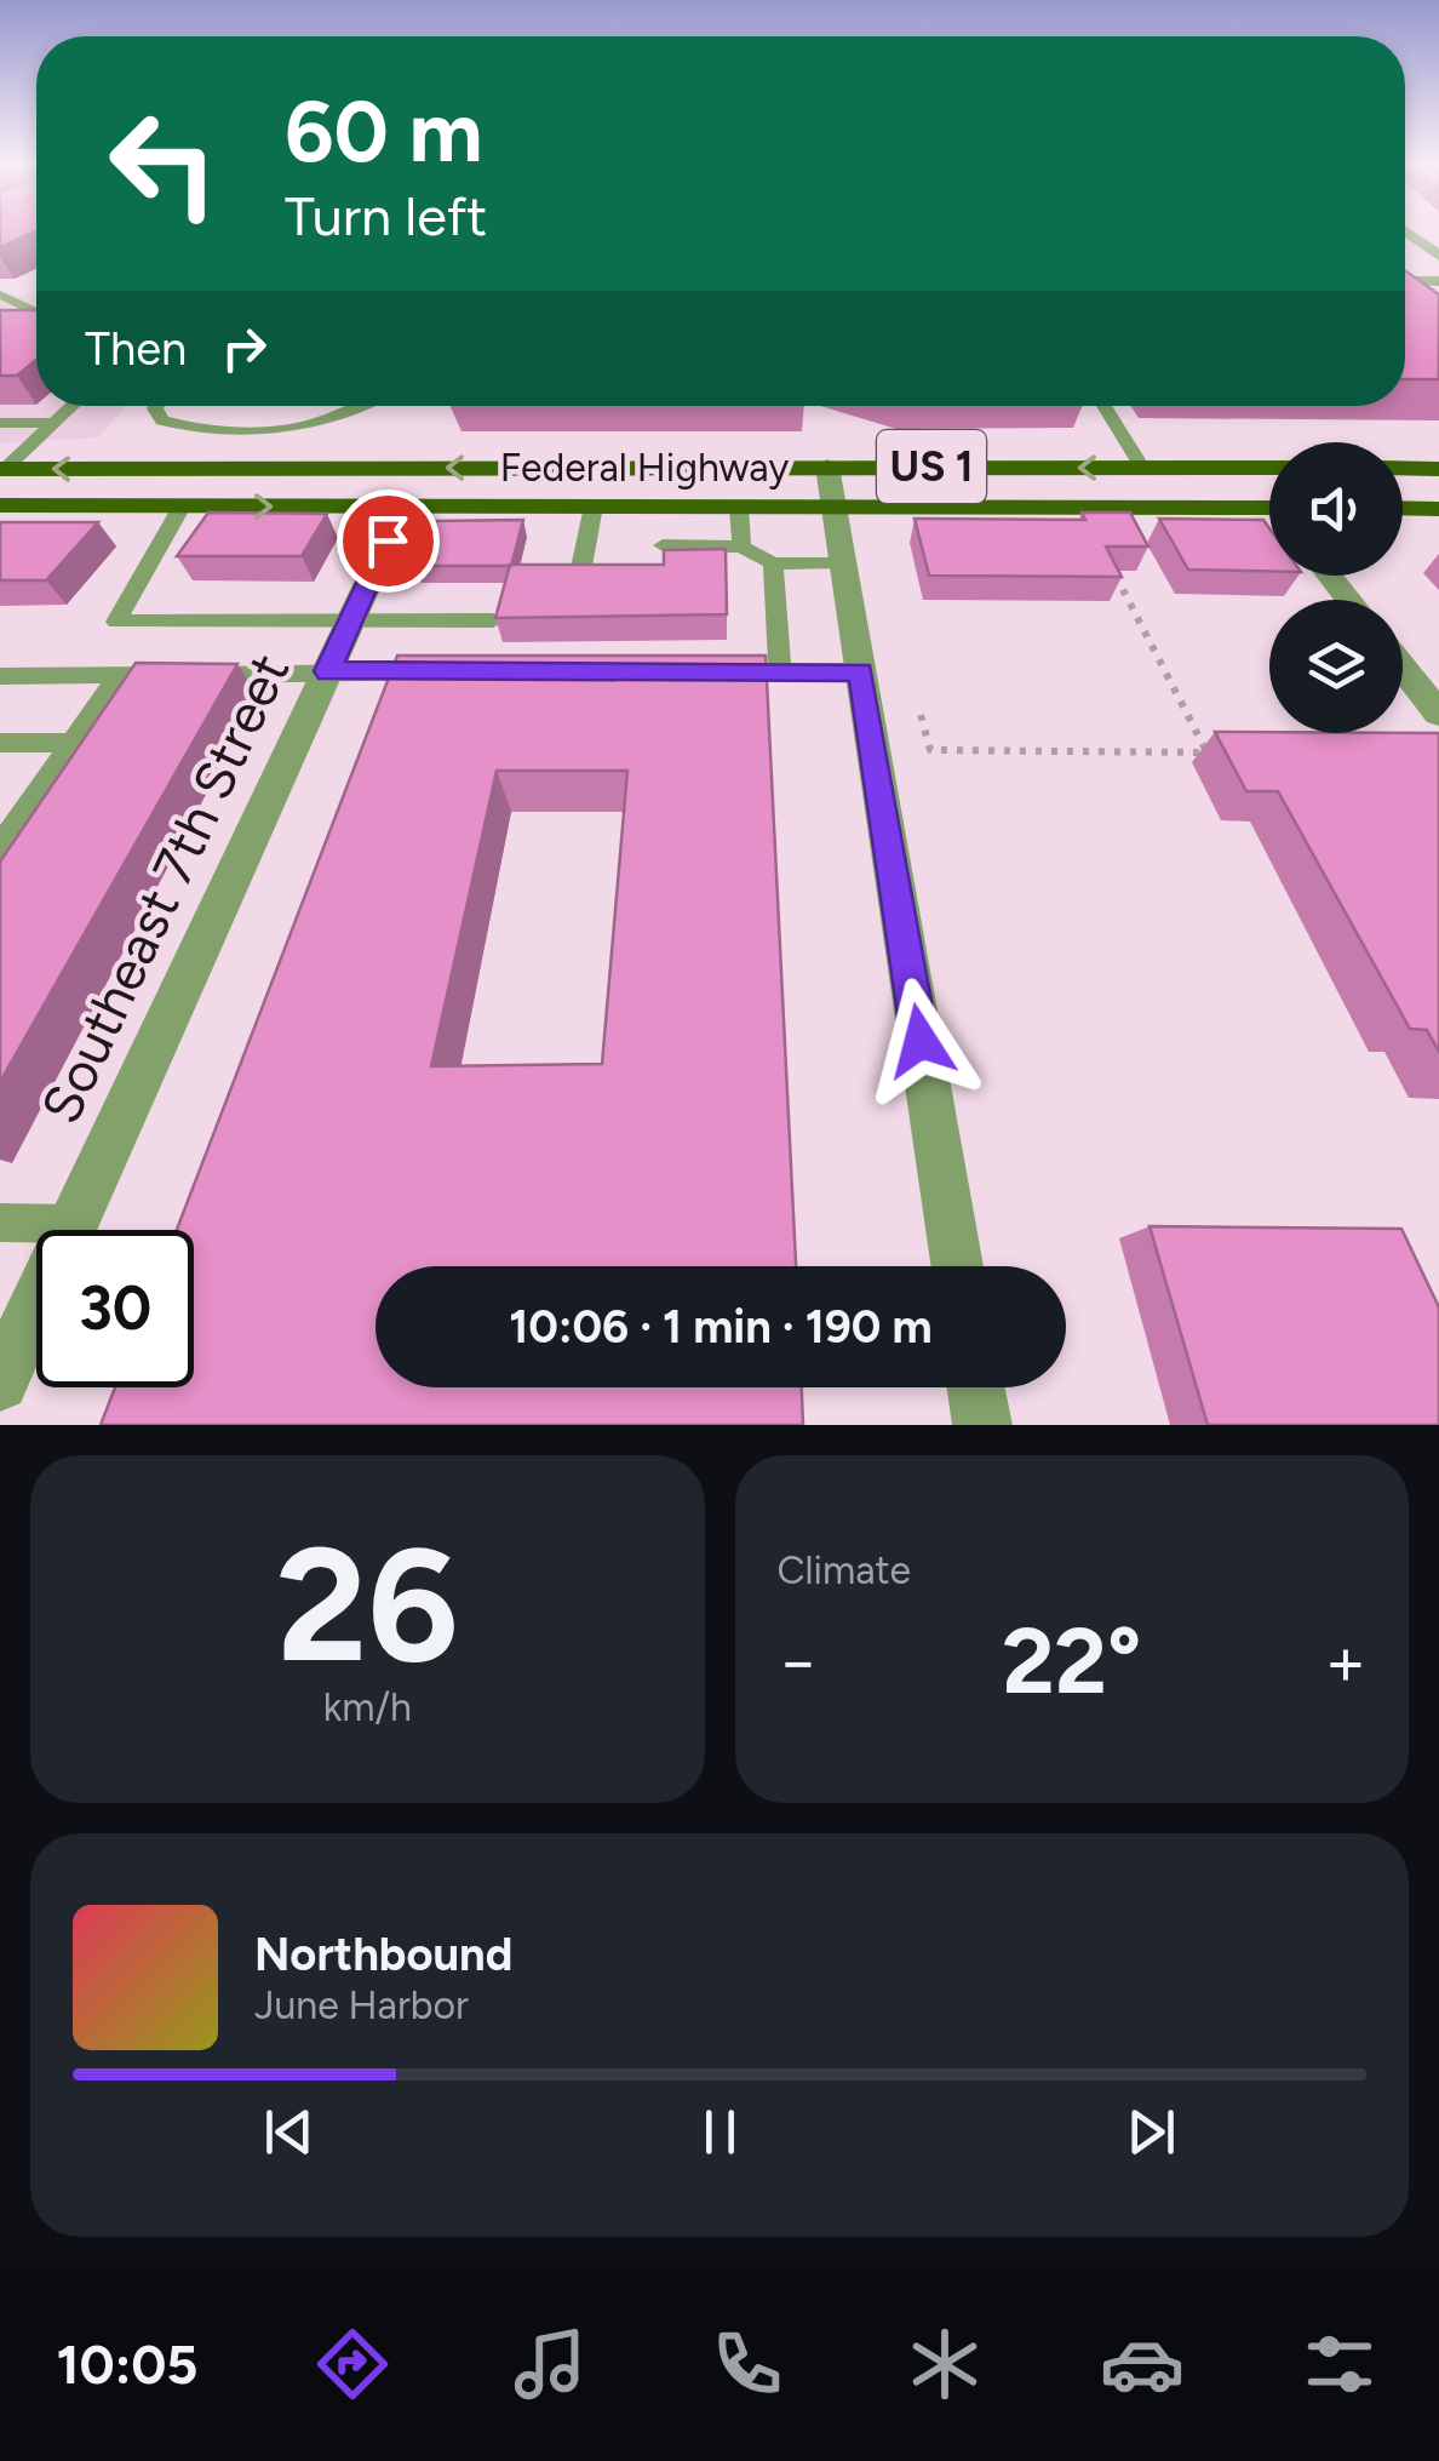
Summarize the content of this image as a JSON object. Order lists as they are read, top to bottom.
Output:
{
  "streets": {
    "main road": ["US 1", "Federal Highway"],
    "street": ["Southeast 7th Street"]
  },
  "crossings": [
    ["Federal Highway", "Southeast 7th Street"]
  ],
  "page": {
    "turn": ["60 m", "Turn left"],
    "then": "Then",
    "limit": "30",
    "trip": "10:06 · 1 min · 190 m",
    "tile": [
      ["26", "km/h"],
      "Climate"
    ],
    "heat": ["−", "22°", "+"],
    "song": ["Northbound", "June Harbor"],
    "tabs": "10:05"
  }
}
